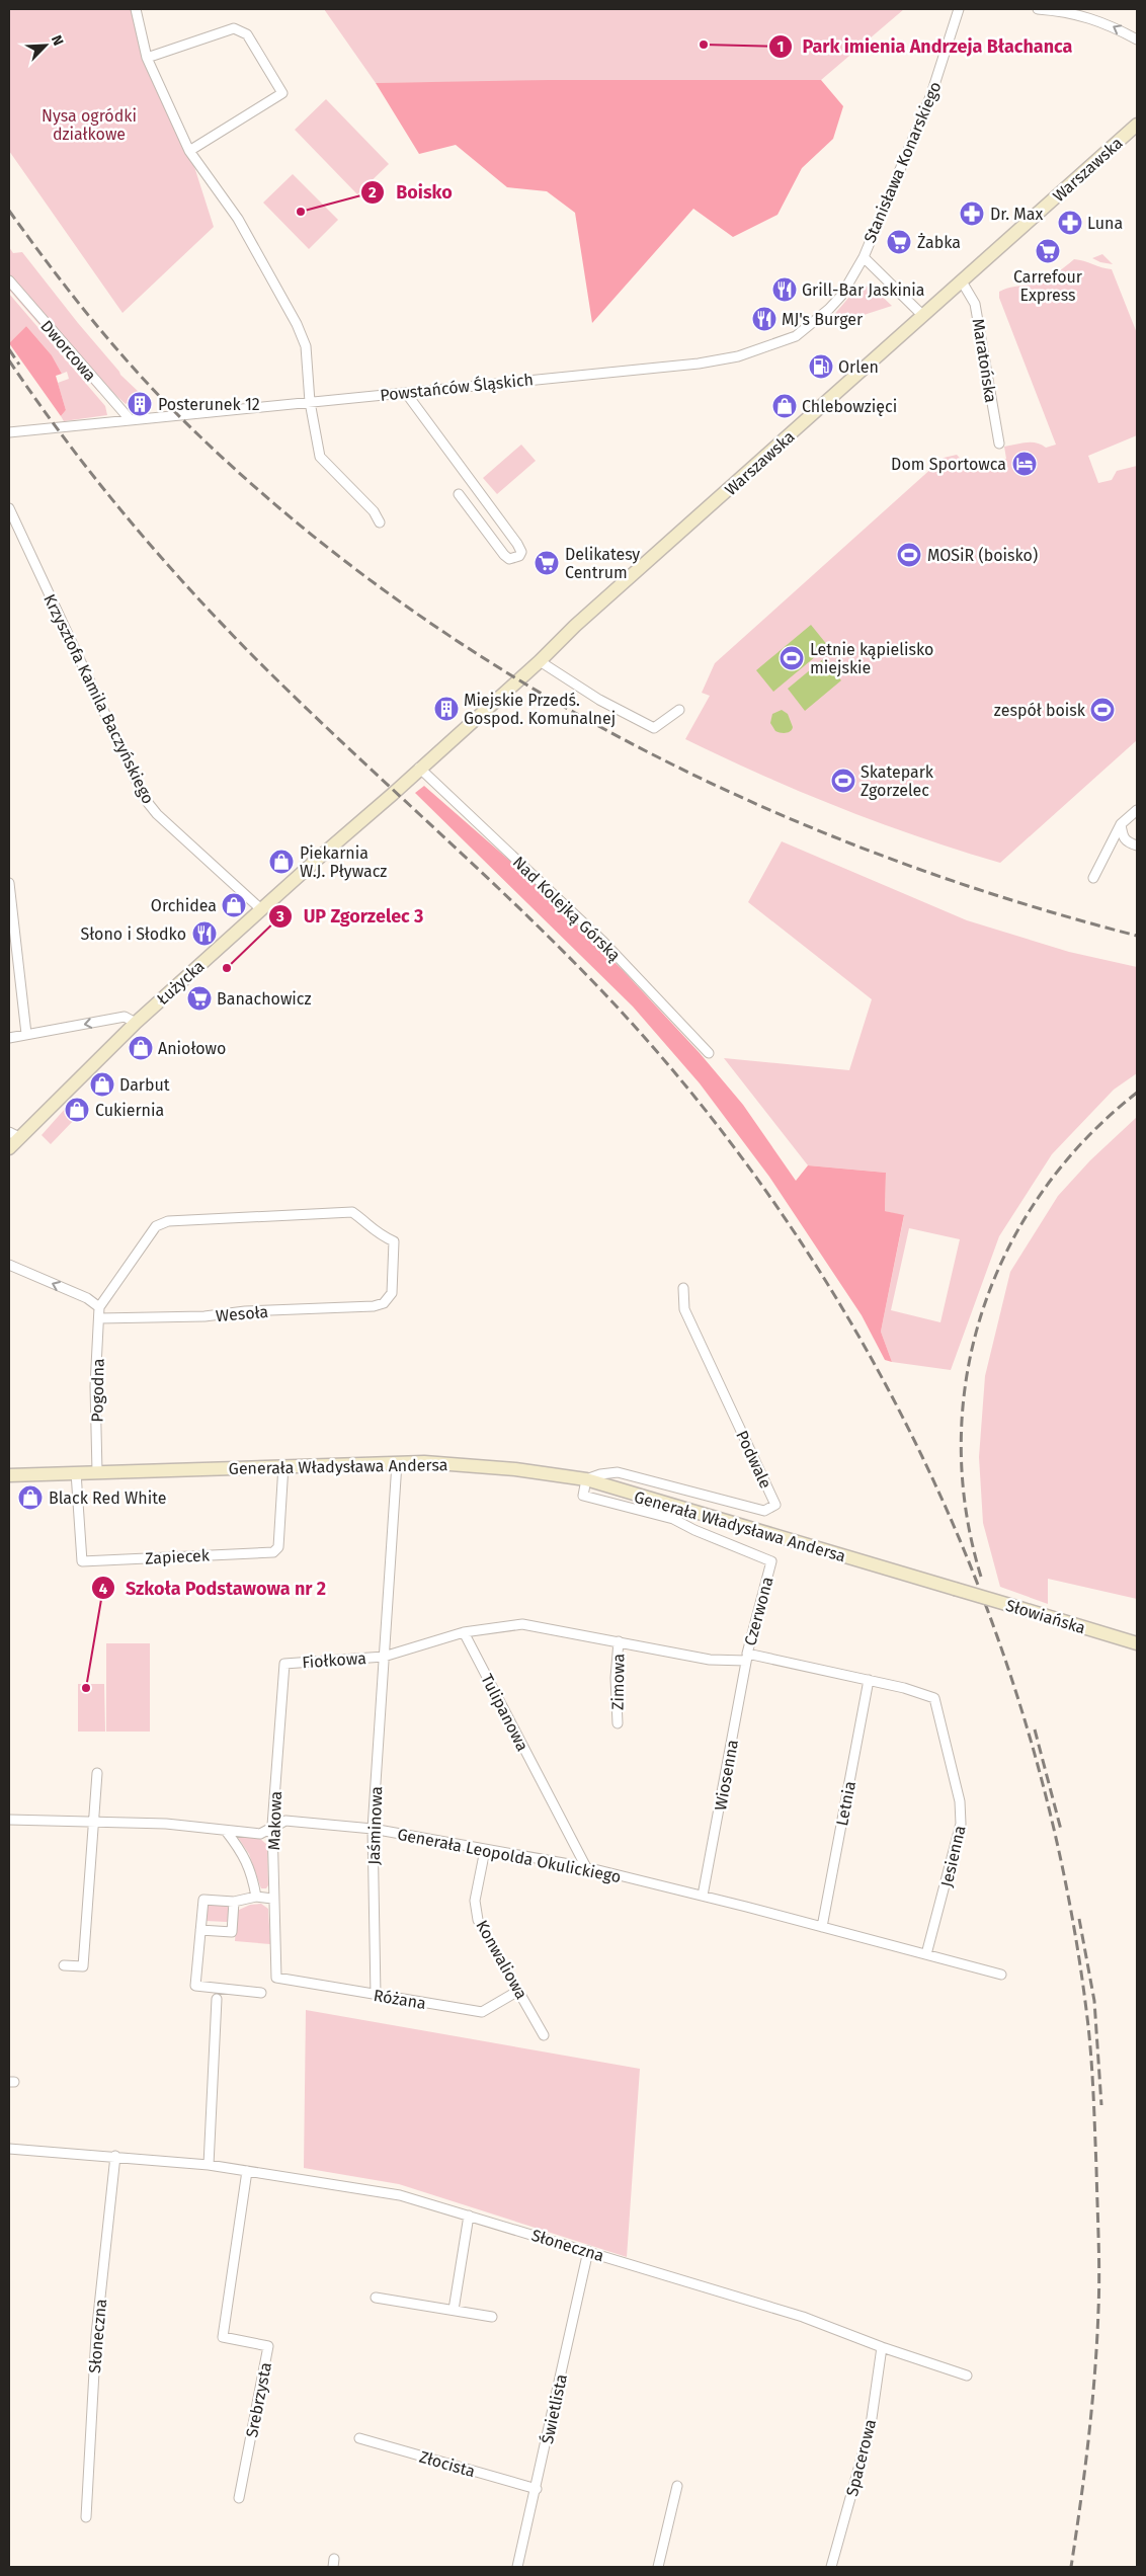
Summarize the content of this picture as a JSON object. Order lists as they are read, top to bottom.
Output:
{
  "streets": {
    "main road": [
      "Warszawska",
      "Łużycka",
      "Generała Władysława Andersa",
      "Słowiańska"
    ],
    "street": [
      "Stanisława Konarskiego",
      "Dworcowa",
      "Maratońska",
      "Powstańców Śląskich",
      "Krzysztofa Kamila Baczyńskiego",
      "Nad Kolejką Górską",
      "Wesoła",
      "Pogodna",
      "Podwale",
      "Zapiecek",
      "Czerwona",
      "Fiołkowa",
      "Zimowa",
      "Tulipanowa",
      "Wiosenna",
      "Letnia",
      "Makowa",
      "Jaśminowa",
      "Generała Leopolda Okulickiego",
      "Jesienna",
      "Konwaliowa",
      "Różana",
      "Słoneczna",
      "Srebrzysta",
      "Świetlista",
      "Spacerowa",
      "Złocista"
    ]
  },
  "crossings": [
    ["Stanisława Konarskiego", "Powstańców Śląskich"],
    ["Warszawska", "Maratońska"],
    ["Warszawska", "Łużycka"],
    ["Dworcowa", "Powstańców Śląskich"],
    ["Krzysztofa Kamila Baczyńskiego", "Łużycka"],
    ["Nad Kolejką Górską", "Łużycka"],
    ["Wesoła", "Pogodna"],
    ["Pogodna", "Generała Władysława Andersa"],
    ["Podwale", "Generała Władysława Andersa"],
    ["Podwale", "Czerwona"],
    ["Generała Władysława Andersa", "Zapiecek"],
    ["Generała Władysława Andersa", "Czerwona"],
    ["Generała Władysława Andersa", "Słowiańska"],
    ["Generała Władysława Andersa", "Jaśminowa"],
    ["Czerwona", "Wiosenna"],
    ["Czerwona", "Letnia"],
    ["Czerwona", "Jesienna"],
    ["Fiołkowa", "Makowa"],
    ["Fiołkowa", "Jaśminowa"],
    ["Tulipanowa", "Generała Leopolda Okulickiego"],
    ["Wiosenna", "Generała Leopolda Okulickiego"],
    ["Letnia", "Generała Leopolda Okulickiego"],
    ["Makowa", "Generała Leopolda Okulickiego"],
    ["Makowa", "Różana"],
    ["Jaśminowa", "Generała Leopolda Okulickiego"],
    ["Jaśminowa", "Różana"],
    ["Generała Leopolda Okulickiego", "Jesienna"],
    ["Generała Leopolda Okulickiego", "Konwaliowa"],
    ["Konwaliowa", "Różana"],
    ["Słoneczna", "Srebrzysta"],
    ["Słoneczna", "Świetlista"],
    ["Słoneczna", "Spacerowa"],
    ["Świetlista", "Złocista"]
  ],
  "parks": ["Nysa ogródki działkowe"],
  "places": {
    "other": [
      "Park imienia Andrzeja Błachanca",
      "Boisko",
      "UP Zgorzelec 3",
      "Szkoła Podstawowa nr 2"
    ],
    "pharmacy": ["Dr. Max", "Luna"],
    "supermarket": [
      "Żabka",
      "Carrefour Express",
      "Delikatesy Centrum",
      "Banachowicz"
    ],
    "restaurant": ["Grill-Bar Jaskinia", "MJ's Burger", "Słono i Słodko"],
    "fuel station": ["Orlen"],
    "building": ["Posterunek 12", "Miejskie Przedś. Gospod. Komunalnej"],
    "shop": [
      "Chlebowzięci",
      "Piekarnia W.J. Pływacz",
      "Orchidea",
      "Aniołowo",
      "Darbut",
      "Cukiernia",
      "Black Red White"
    ],
    "hotel": ["Dom Sportowca"],
    "sports": [
      "MOSiR (boisko)",
      "Letnie kąpielisko miejskie",
      "zespół boisk",
      "Skatepark Zgorzelec"
    ]
  },
  "north": "top right"
}
